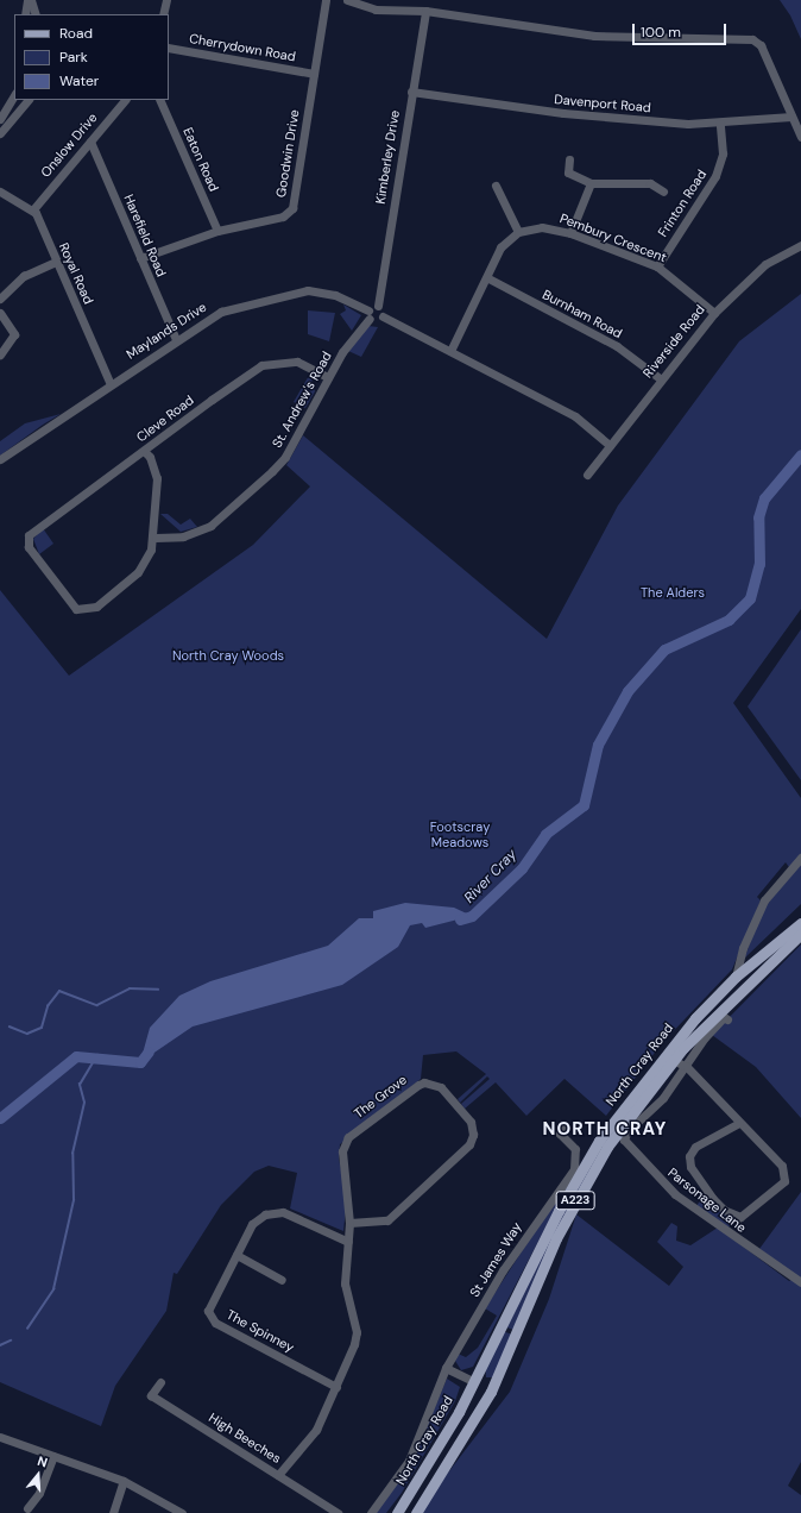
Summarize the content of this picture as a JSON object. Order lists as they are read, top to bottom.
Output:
{
  "streets": {
    "main road": ["North Cray Road", "A223"],
    "street": [
      "Cherrydown Road",
      "Davenport Road",
      "Onslow Drive",
      "Goodwin Drive",
      "Kimberley Drive",
      "Eaton Road",
      "Frinton Road",
      "Harefield Road",
      "Pembury Crescent",
      "Royal Road",
      "Burnham Road",
      "Maylands Drive",
      "Riverside Road",
      "St. Andrew's Road",
      "Cleve Road",
      "The Grove",
      "Parsonage Lane",
      "St James Way",
      "The Spinney",
      "High Beeches"
    ]
  },
  "crossings": [
    ["Cherrydown Road", "Goodwin Drive"],
    ["Davenport Road", "Kimberley Drive"],
    ["Davenport Road", "Frinton Road"],
    ["Onslow Drive", "Harefield Road"],
    ["Onslow Drive", "Royal Road"],
    ["Goodwin Drive", "Eaton Road"],
    ["Goodwin Drive", "Harefield Road"],
    ["Frinton Road", "Pembury Crescent"],
    ["Harefield Road", "Maylands Drive"],
    ["Pembury Crescent", "Burnham Road"],
    ["Pembury Crescent", "Riverside Road"],
    ["Royal Road", "Maylands Drive"],
    ["Burnham Road", "Riverside Road"],
    ["St. Andrew's Road", "Cleve Road"],
    ["The Grove", "The Spinney"],
    ["The Grove", "High Beeches"]
  ],
  "districts": ["NORTH CRAY"],
  "water": ["River Cray"],
  "parks": ["The Alders", "North Cray Woods", "Footscray Meadows"],
  "legend": ["Road", "Park", "Water"],
  "scale_bar": "100 m",
  "north": "top"
}
